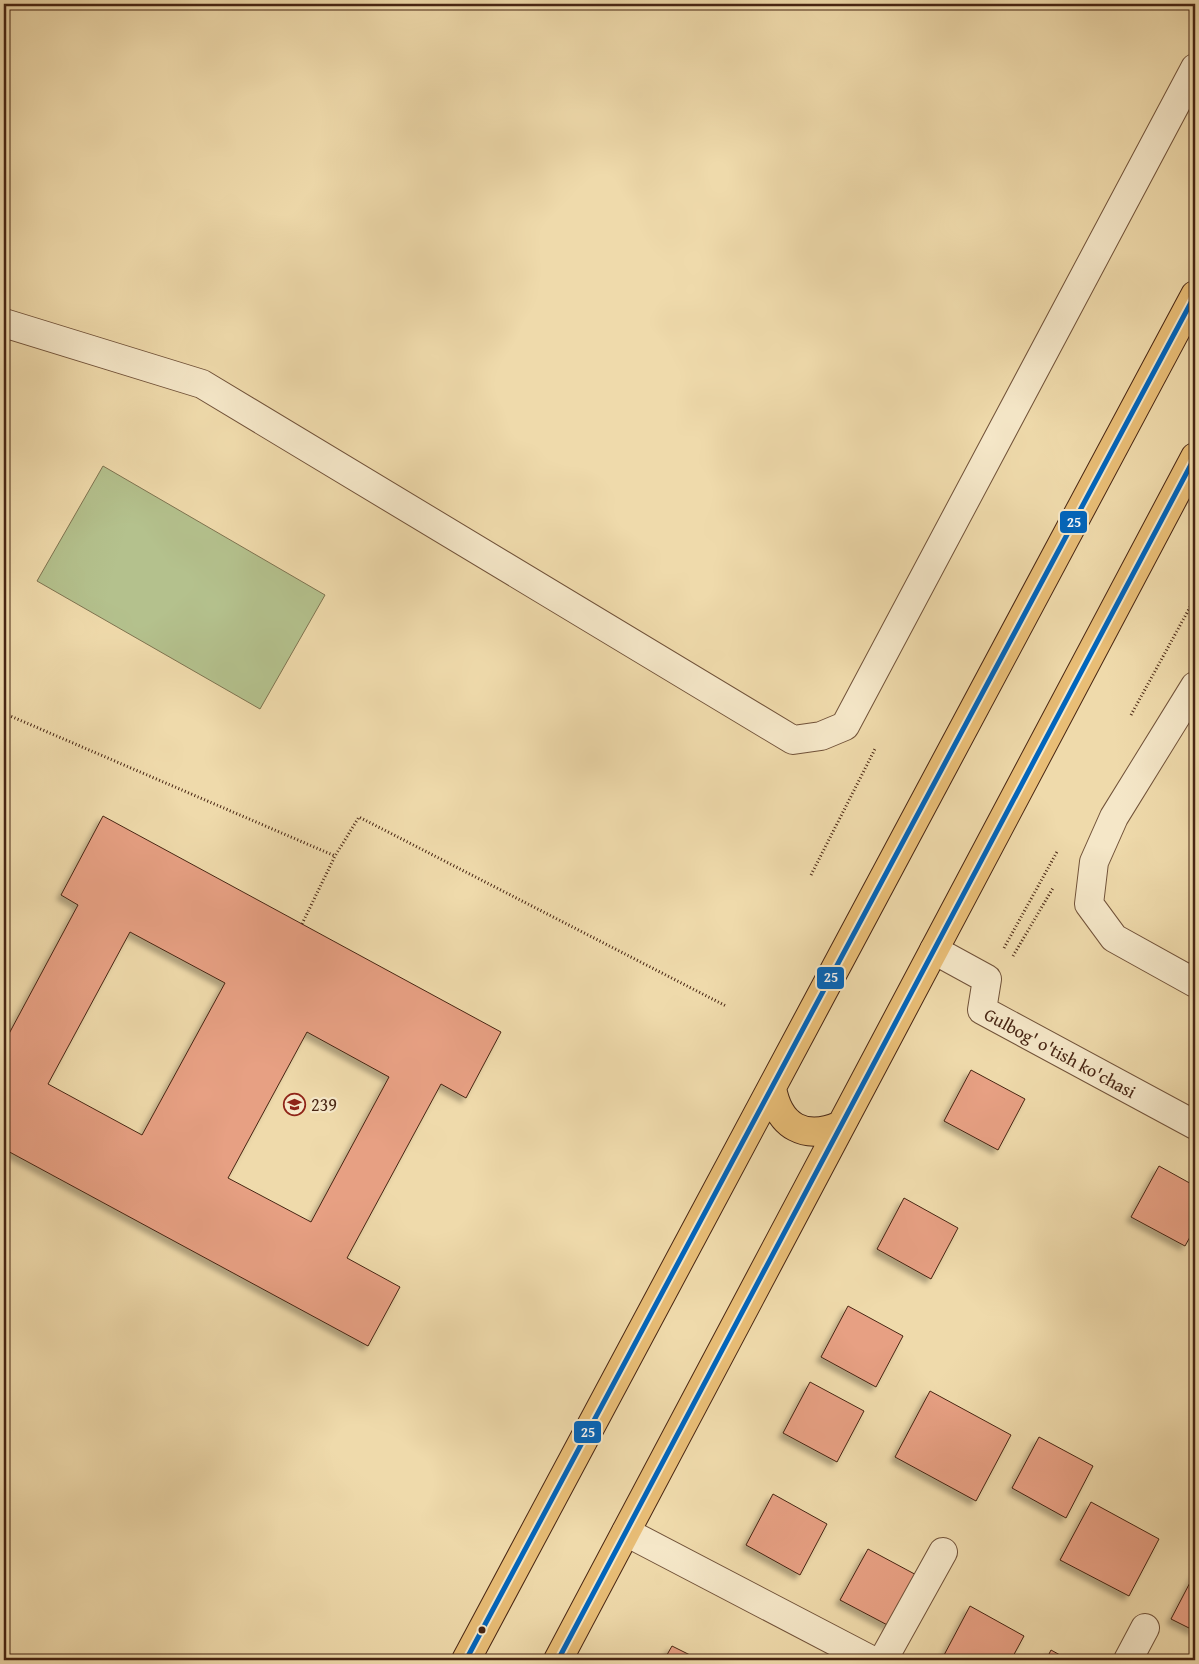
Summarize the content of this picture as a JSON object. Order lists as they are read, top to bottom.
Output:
{
  "streets": {
    "street": ["Gulbog' o'tish ko'chasi"]
  },
  "places": {
    "school or university": ["239"]
  },
  "lines": ["transit line 25"]
}
